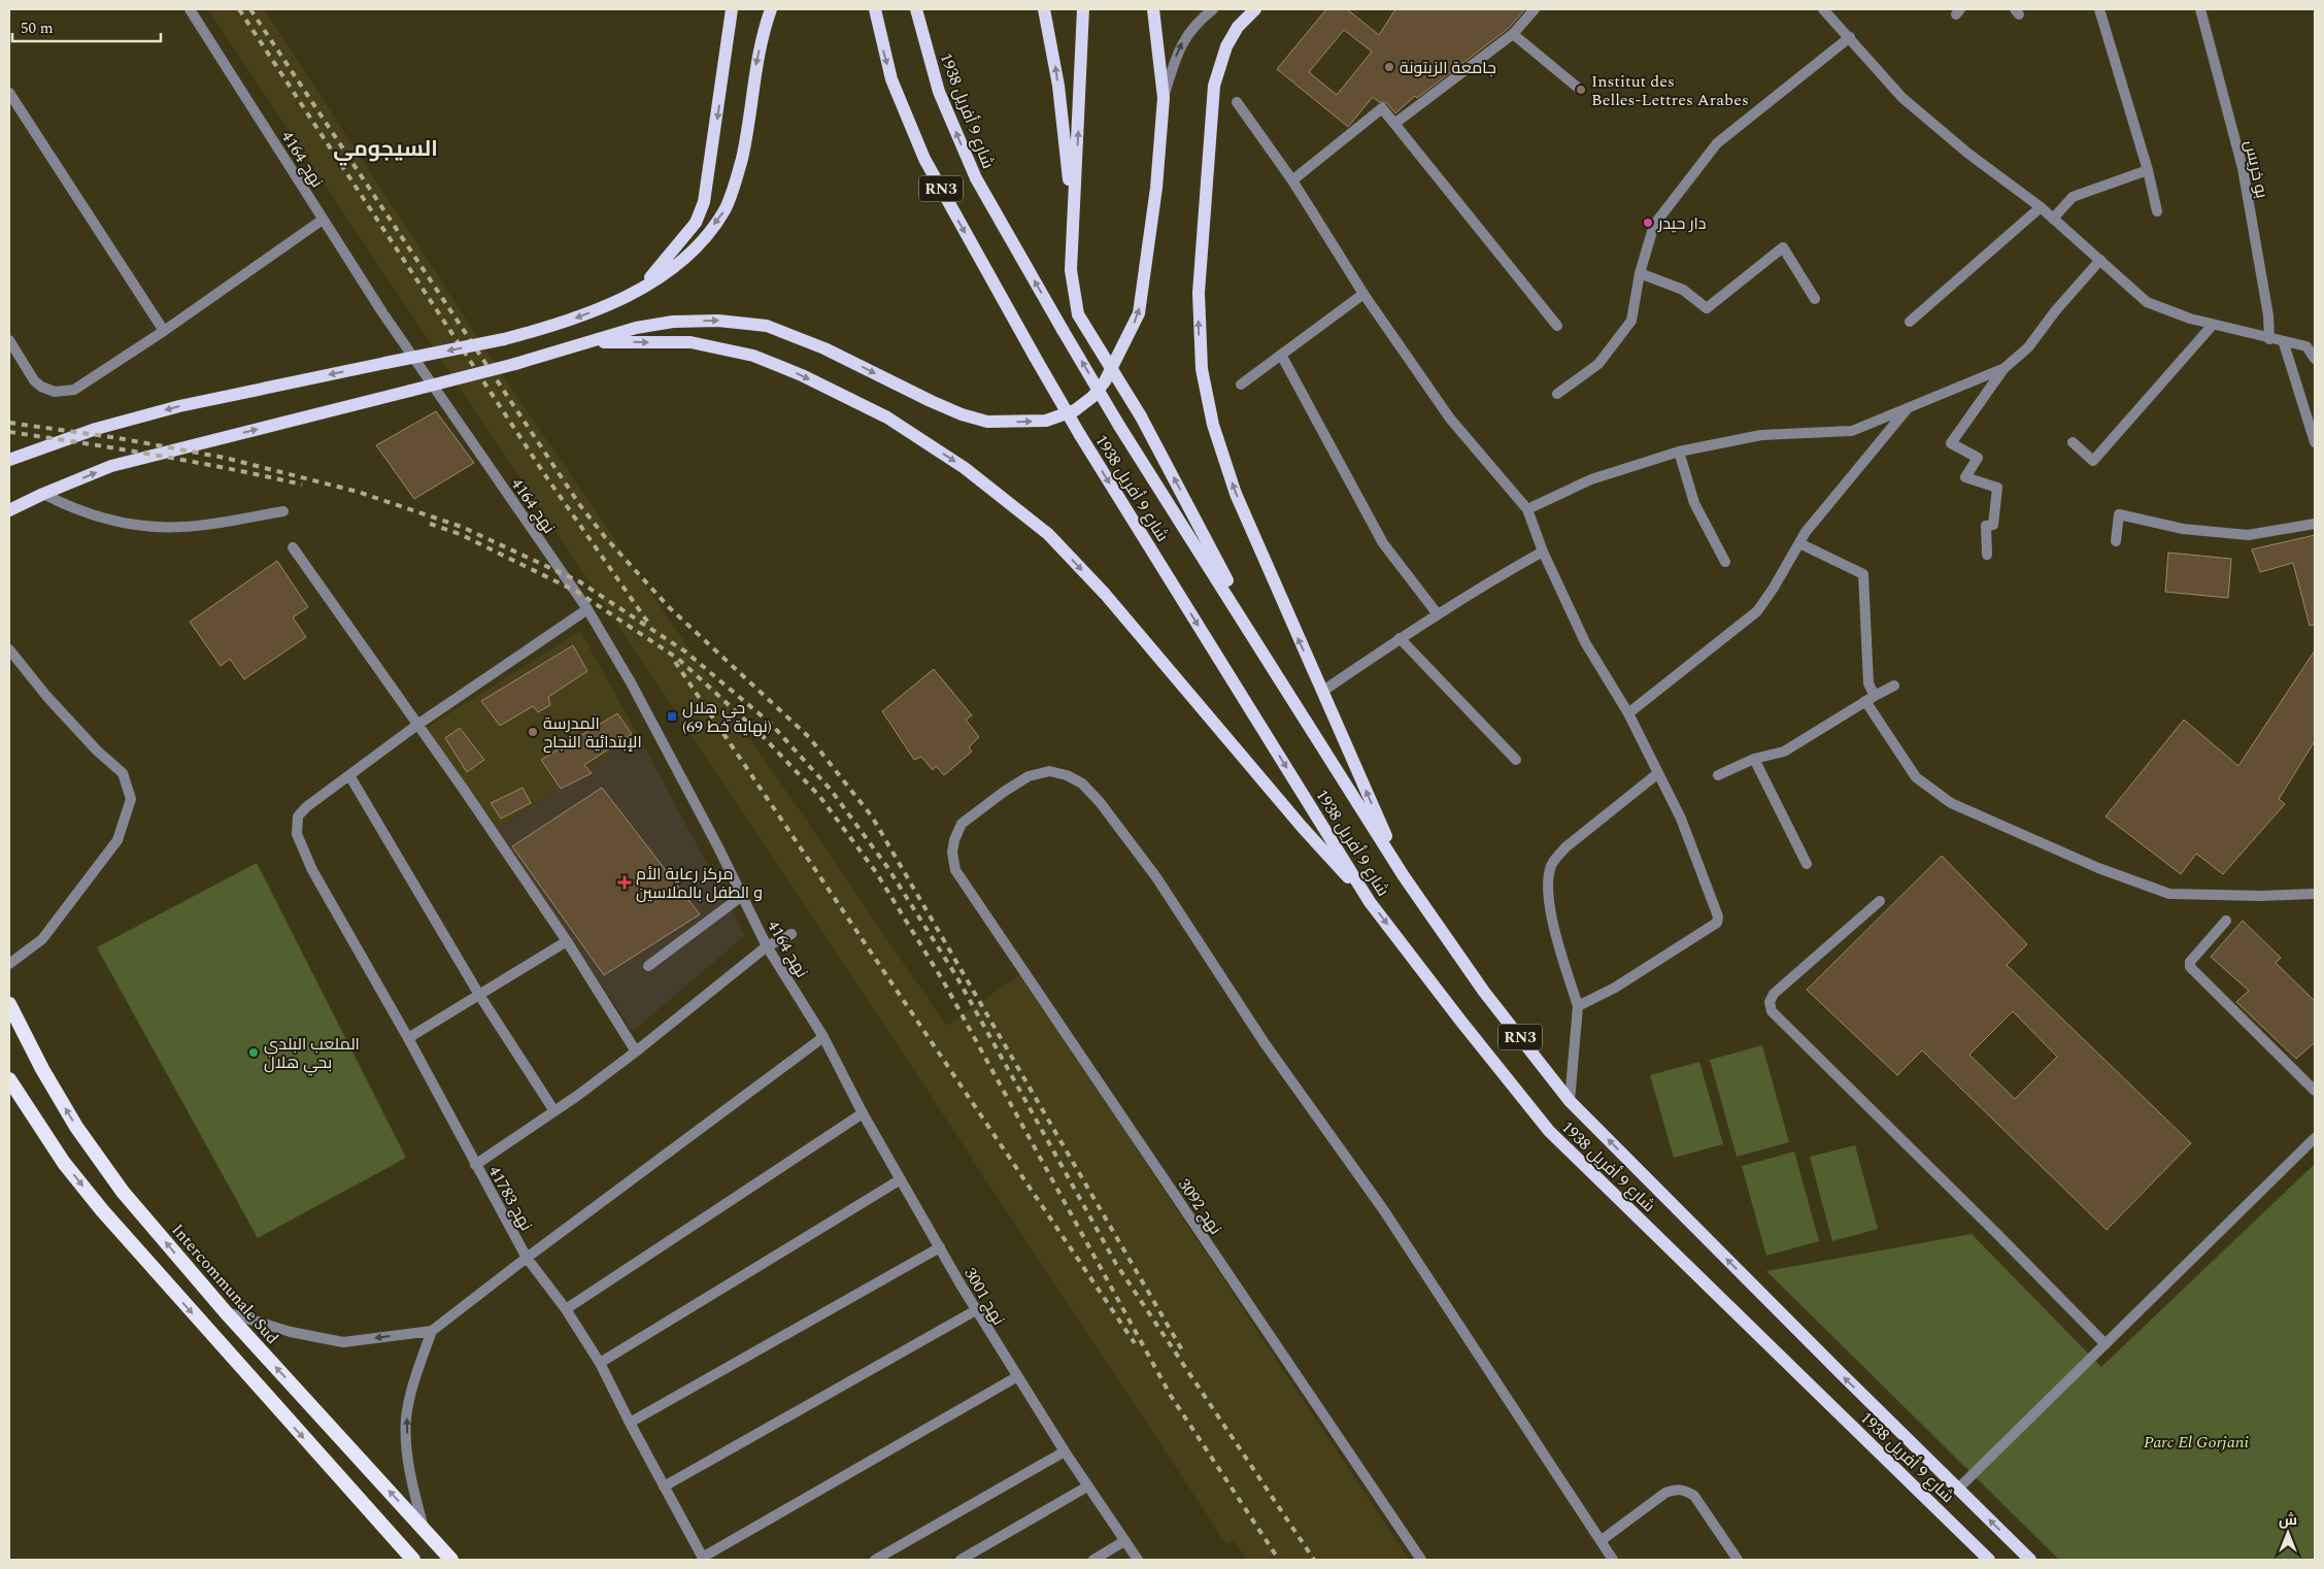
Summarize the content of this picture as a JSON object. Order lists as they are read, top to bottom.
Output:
{
  "streets": {
    "highway": ["Intercommunale Sud"],
    "main road": ["شارع 9 أفريل 1938", "RN3"],
    "street": [
      "نهج 4164",
      "بو خريس",
      "نهج 41783",
      "نهج 3092",
      "نهج 3001"
    ]
  },
  "crossings": [
    ["نهج 4164", "نهج 3001"]
  ],
  "districts": ["السيجومي"],
  "parks": ["Parc El Gorjani"],
  "places": {
    "other": [
      "جامعة الزيتونة",
      "Institut des Belles-Lettres Arabes",
      "دار حيدر",
      "المدرسة الإبتدائية النجاح",
      "الملعب البلدي بحي هلال"
    ],
    "transit": ["حي هلال (نهاية خط 69)"],
    "health": ["مركز رعاية الأم و الطفل بالملاسين"]
  },
  "scale_bar": "50 m",
  "north": "top"
}
